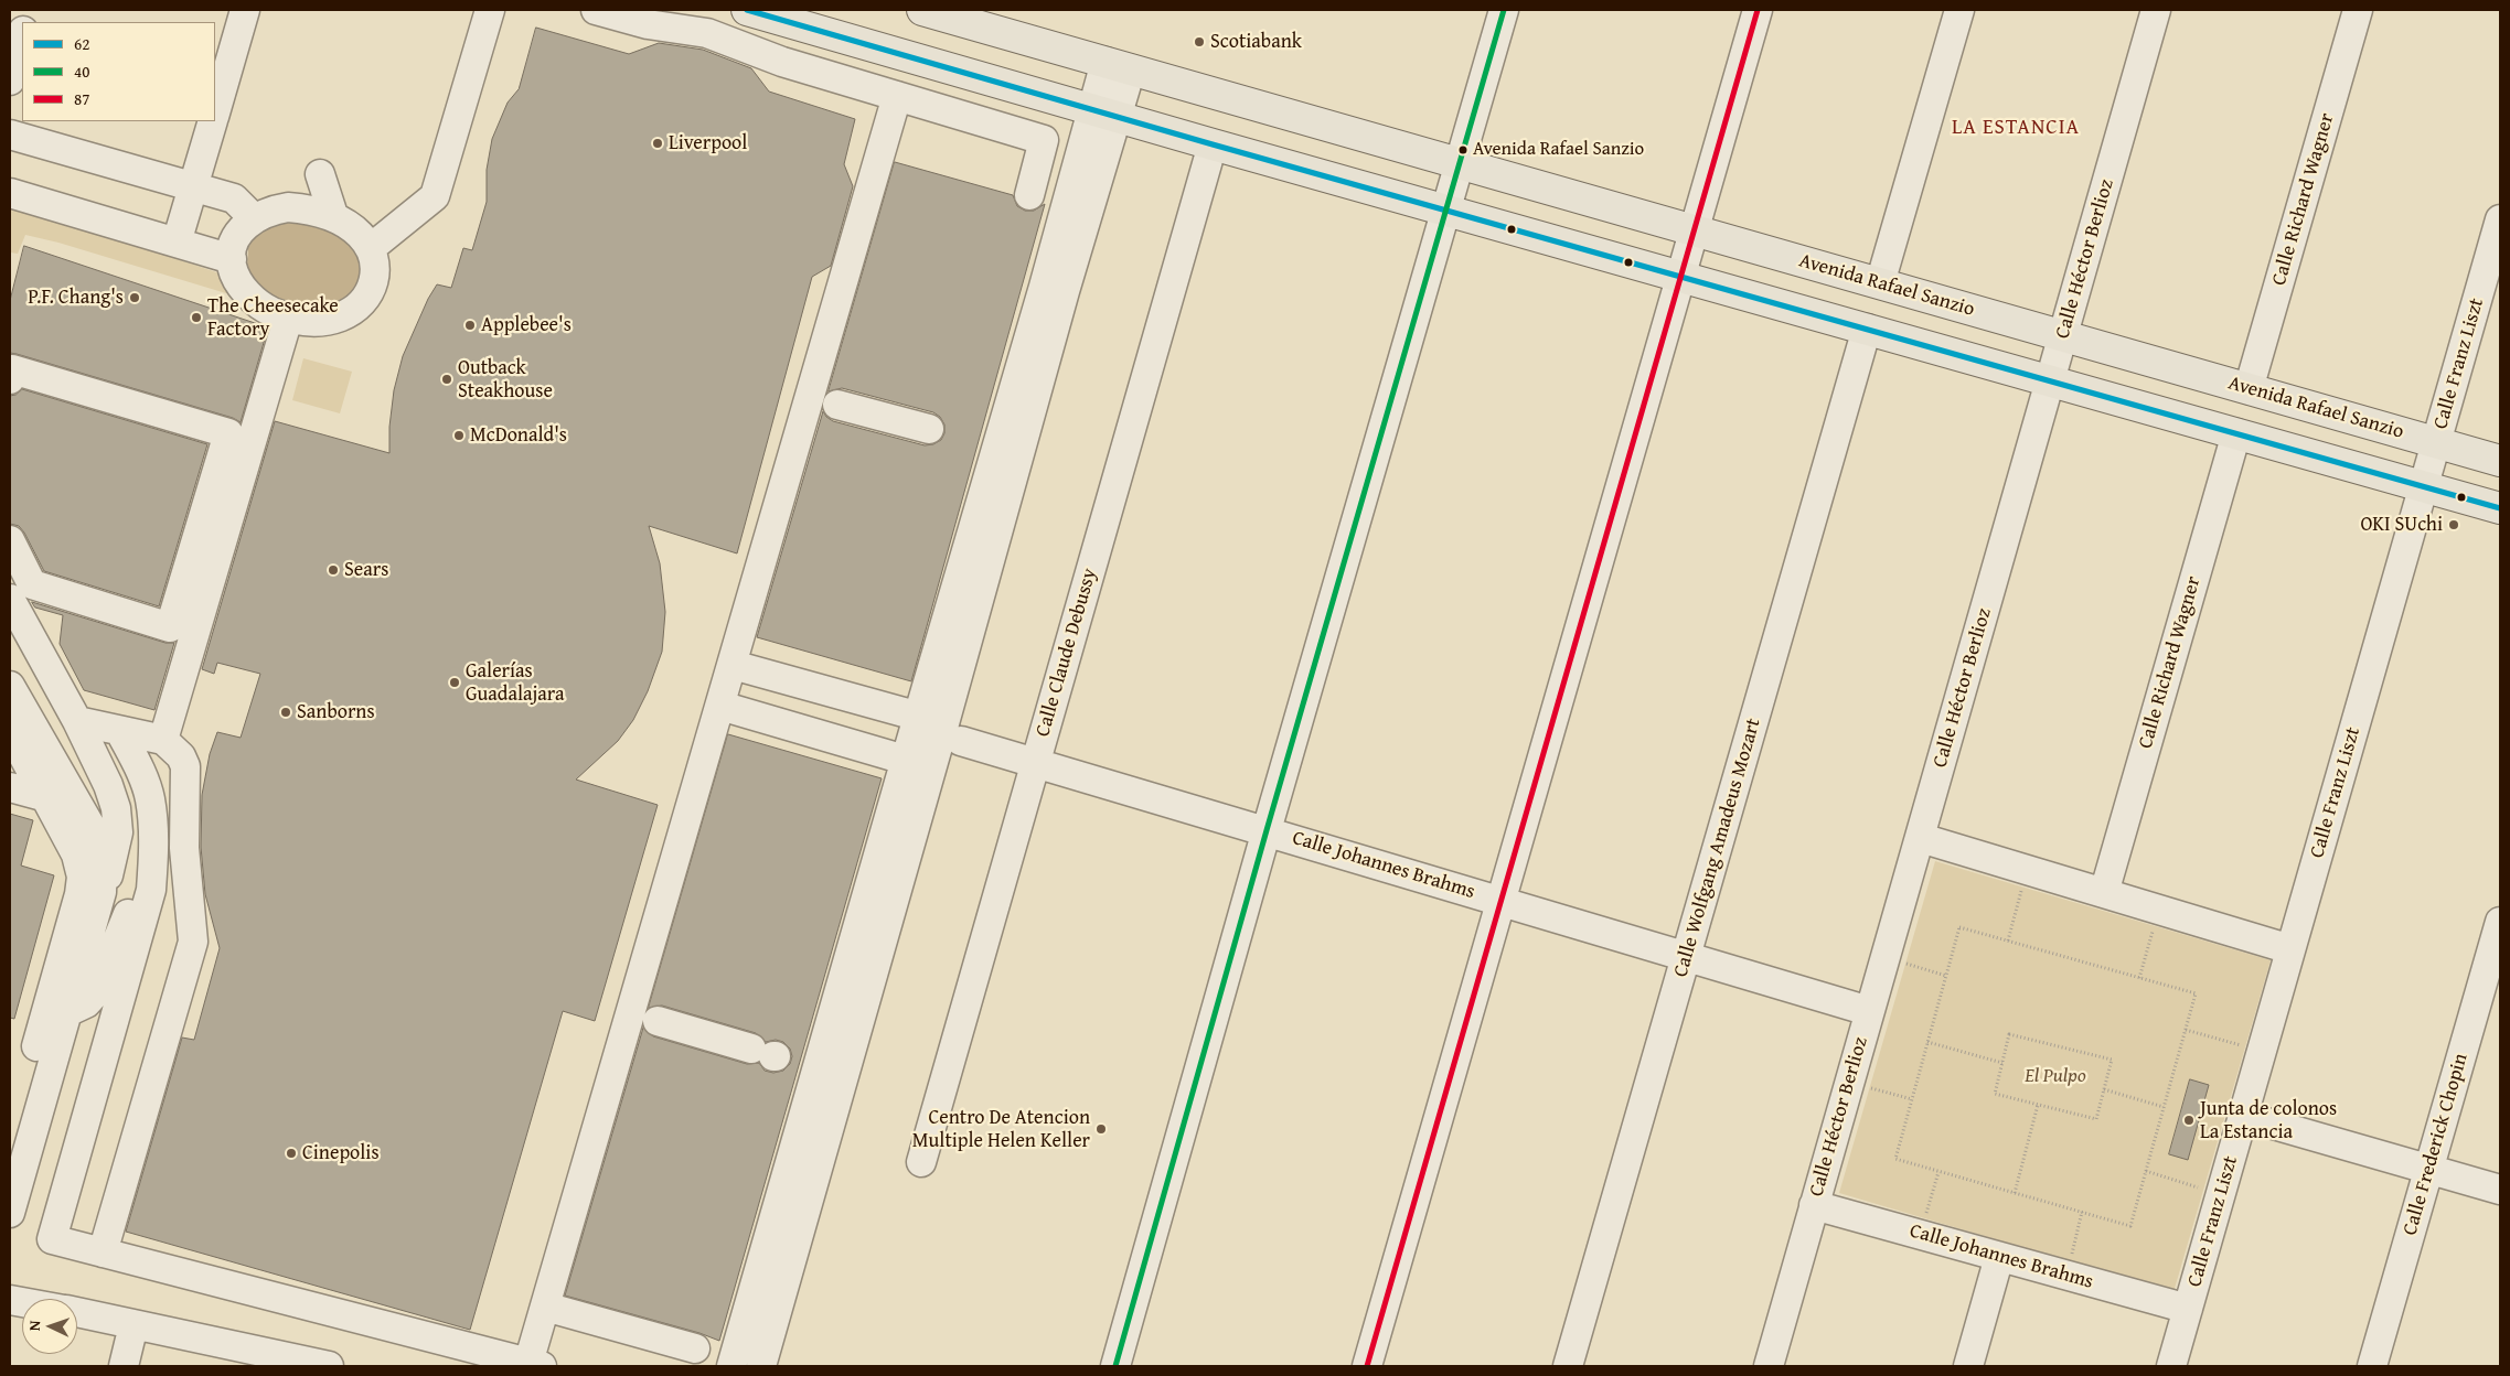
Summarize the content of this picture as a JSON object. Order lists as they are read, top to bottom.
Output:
{
  "streets": {
    "main road": ["Avenida Rafael Sanzio"],
    "street": [
      "Calle Richard Wagner",
      "Calle Héctor Berlioz",
      "Calle Franz Liszt",
      "Calle Claude Debussy",
      "Calle Wolfgang Amadeus Mozart",
      "Calle Johannes Brahms",
      "Calle Frederick Chopin"
    ]
  },
  "crossings": [
    ["Calle Richard Wagner", "Avenida Rafael Sanzio"],
    ["Calle Héctor Berlioz", "Avenida Rafael Sanzio"],
    ["Calle Héctor Berlioz", "Calle Johannes Brahms"],
    ["Avenida Rafael Sanzio", "Calle Franz Liszt"],
    ["Calle Franz Liszt", "Calle Johannes Brahms"],
    ["Calle Claude Debussy", "Calle Johannes Brahms"],
    ["Calle Wolfgang Amadeus Mozart", "Calle Johannes Brahms"]
  ],
  "districts": ["LA ESTANCIA"],
  "parks": ["El Pulpo"],
  "places": [
    "Scotiabank",
    "Liverpool",
    "Avenida Rafael Sanzio",
    "P.F. Chang's",
    "The Cheesecake Factory",
    "Applebee's",
    "Outback Steakhouse",
    "McDonald's",
    "OKI SUchi",
    "Sears",
    "Galerías Guadalajara",
    "Sanborns",
    "Junta de colonos La Estancia",
    "Centro De Atencion Multiple Helen Keller",
    "Cinepolis"
  ],
  "lines": ["transit line 62", "transit line 40", "transit line 87"],
  "legend": ["62", "40", "87"],
  "north": "left"
}
